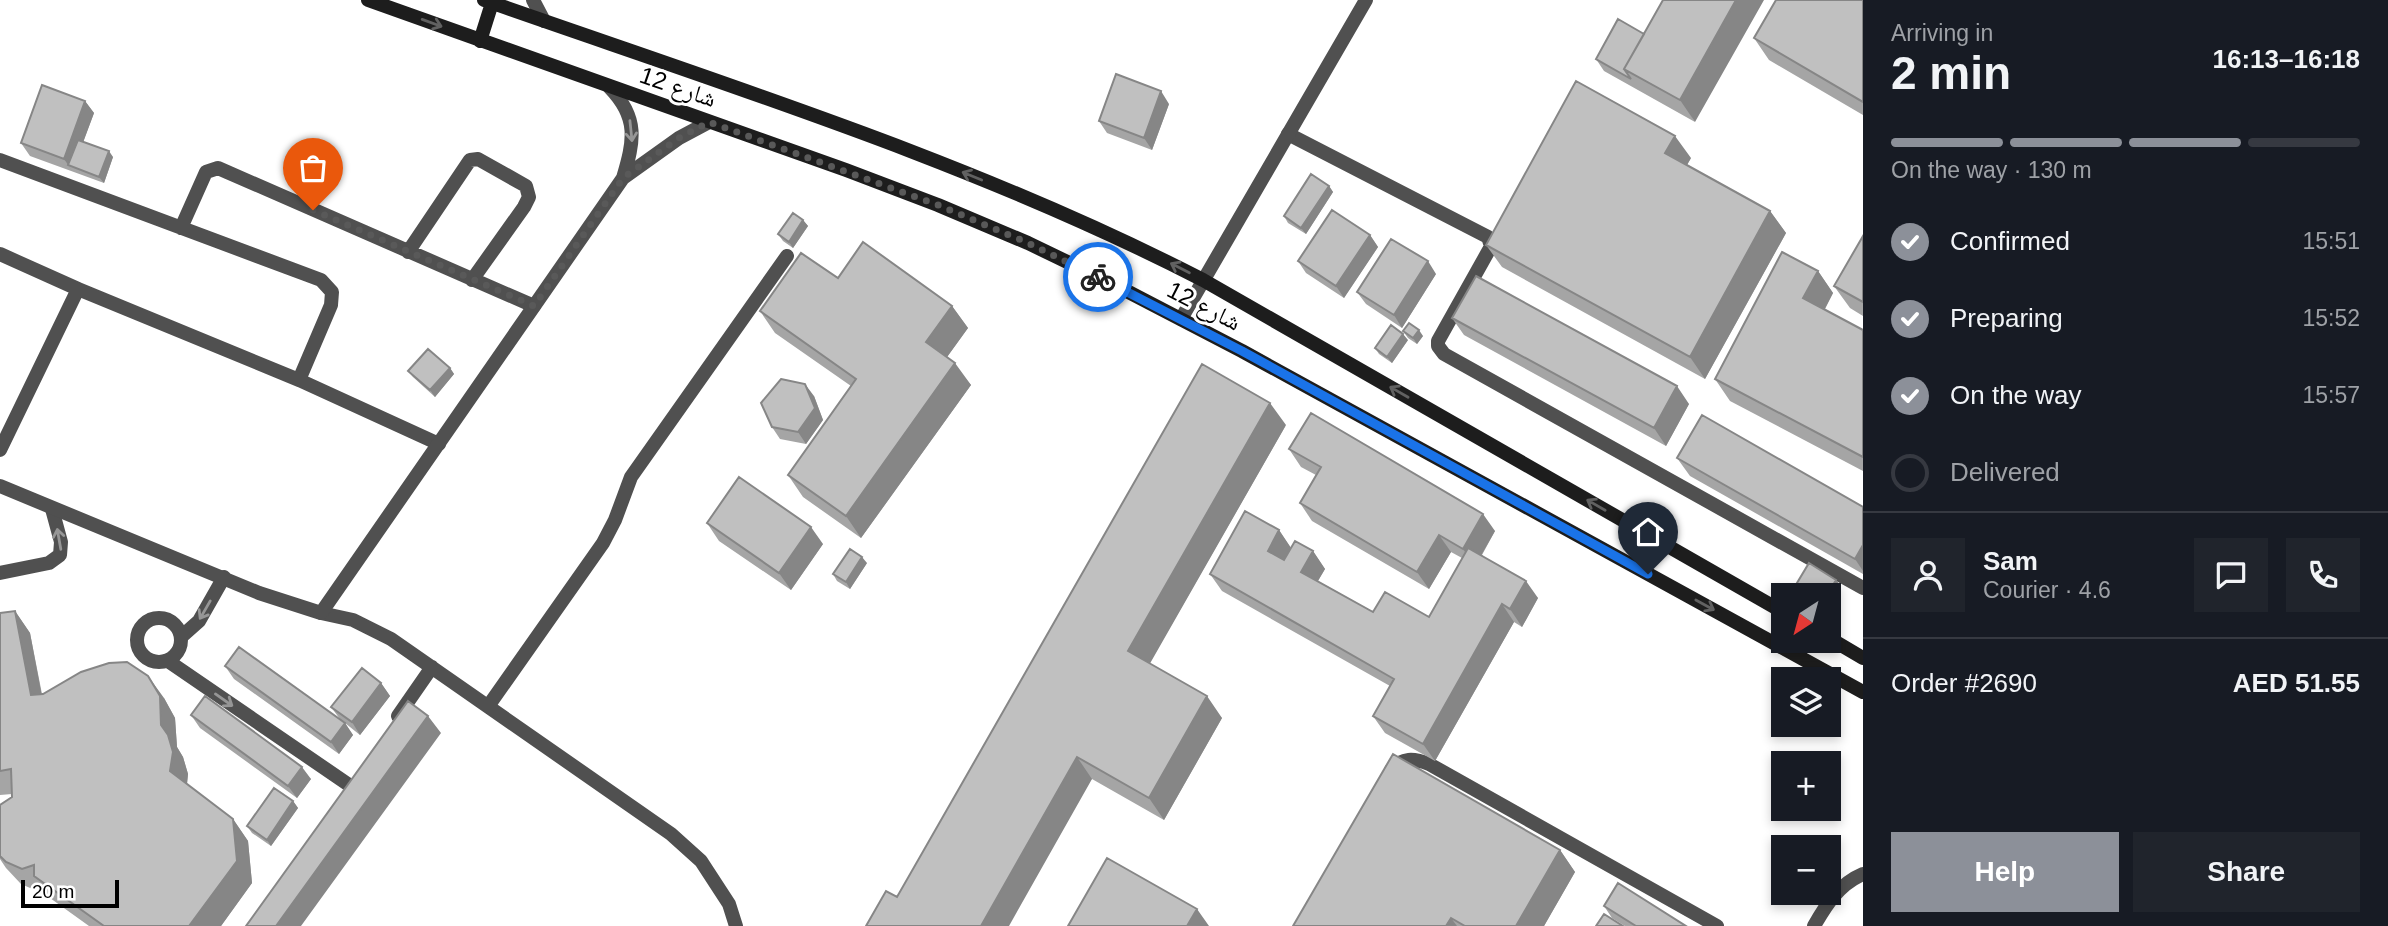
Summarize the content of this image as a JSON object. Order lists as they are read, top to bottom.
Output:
{
  "streets": {
    "street": ["شارع 12"]
  },
  "scale_bar": "20 m",
  "north": "bottom left",
  "page": {
    "heading": ["2 min", "Arriving in", "16:13–16:18"],
    "panel": [
      "Sam",
      "Courier · 4.6",
      "Order #2690",
      "AED 51.55"
    ],
    "bar": "On the way · 130 m",
    "list": [
      ["Confirmed", "15:51"],
      ["Preparing", "15:52"],
      ["On the way", "15:57"],
      "Delivered"
    ],
    "map_buttons": ["+", "−"],
    "buttons": ["Help", "Share"],
    "scale": "20 m"
  }
}
